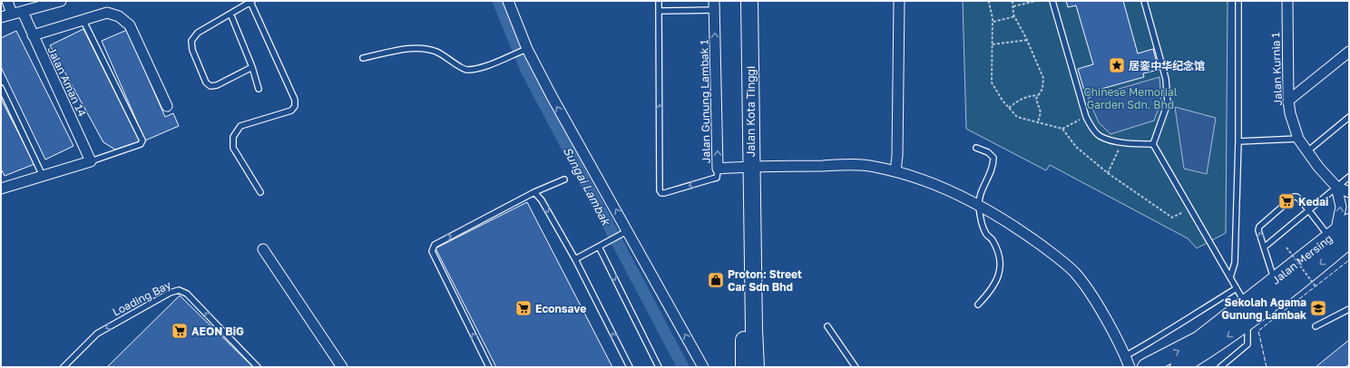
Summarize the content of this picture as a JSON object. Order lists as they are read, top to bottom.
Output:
{
  "streets": {
    "highway": ["Jalan Kota Tinggi", "Jalan Mersing"],
    "street": ["Jalan Kurnia 1", "Jalan Aman 14", "Jalan Gunung Lambak 1"],
    "lane": ["Loading Bay"]
  },
  "crossings": [
    ["Jalan Gunung Lambak 1", "Jalan Kota Tinggi"]
  ],
  "water": ["Sungai Lambak"],
  "parks": ["Chinese Memorial Garden Sdn. Bhd"],
  "places": {
    "place": ["居銮中华纪念馆"],
    "supermarket": ["Kedai", "Econsave", "AEON BiG"],
    "shop": ["Proton: Street Car Sdn Bhd"],
    "school or university": ["Sekolah Agama Gunung Lambak"]
  }
}
